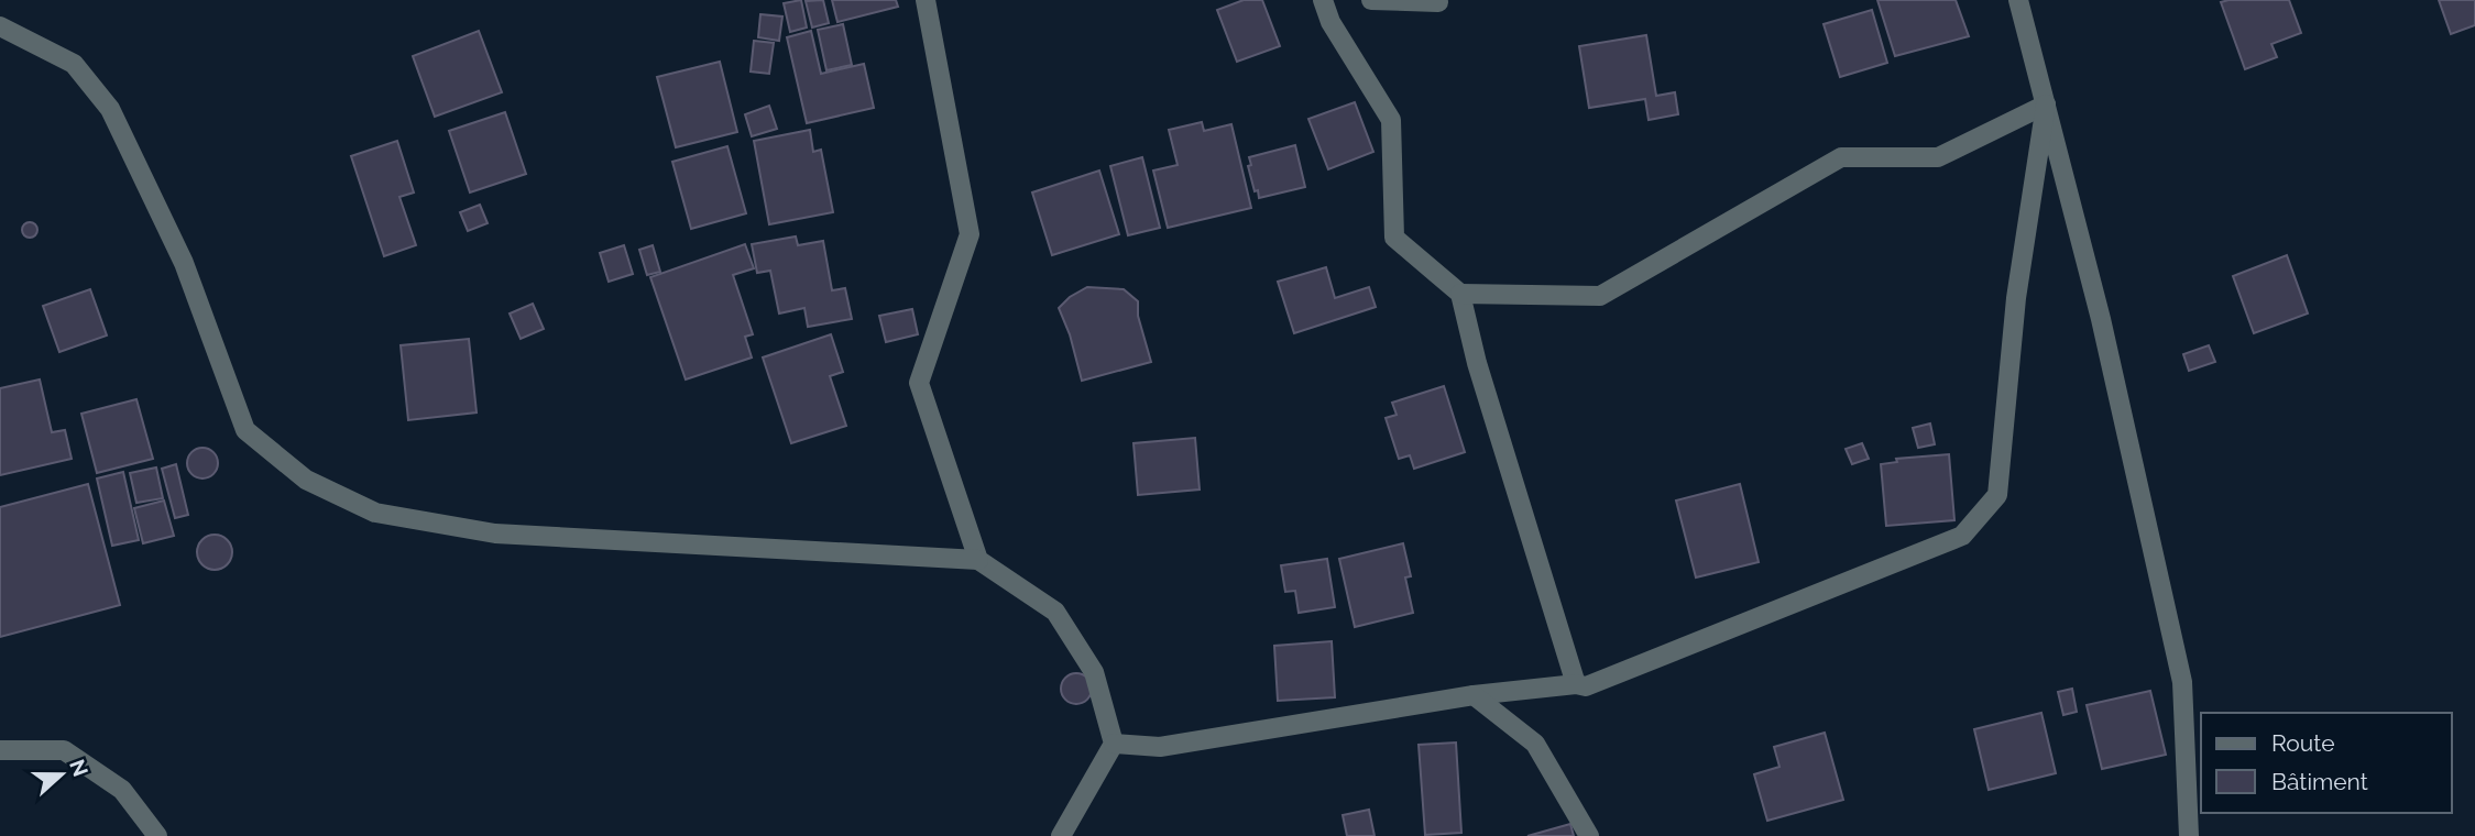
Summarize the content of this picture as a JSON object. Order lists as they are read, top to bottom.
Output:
{
  "legend": ["Route", "Bâtiment"],
  "north": "right"
}
